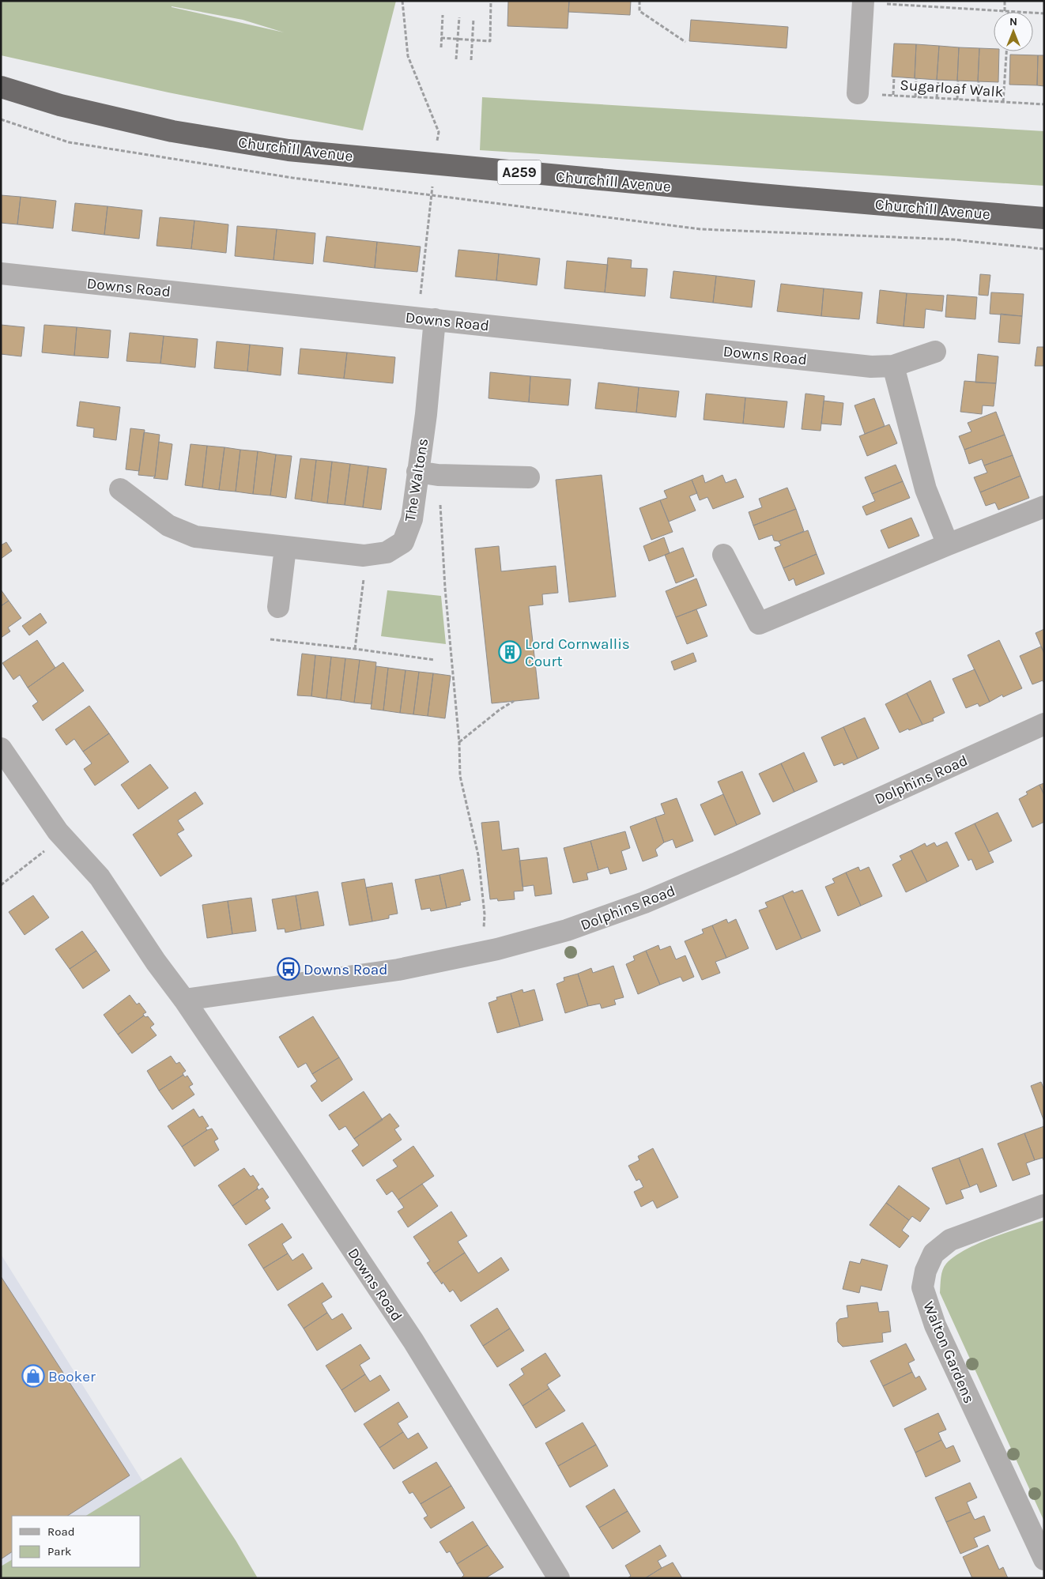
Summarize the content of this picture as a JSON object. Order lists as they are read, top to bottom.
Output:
{
  "streets": {
    "highway": ["Churchill Avenue", "A259"],
    "street": [
      "Downs Road",
      "The Waltons",
      "Dolphins Road",
      "Walton Gardens"
    ],
    "path": ["Sugarloaf Walk"]
  },
  "crossings": [
    ["Downs Road", "The Waltons"],
    ["Downs Road", "Dolphins Road"]
  ],
  "places": {
    "building": ["Lord Cornwallis Court"],
    "bus stop": ["Downs Road"],
    "shop": ["Booker"]
  },
  "legend": ["Road", "Park"],
  "north": "top"
}
